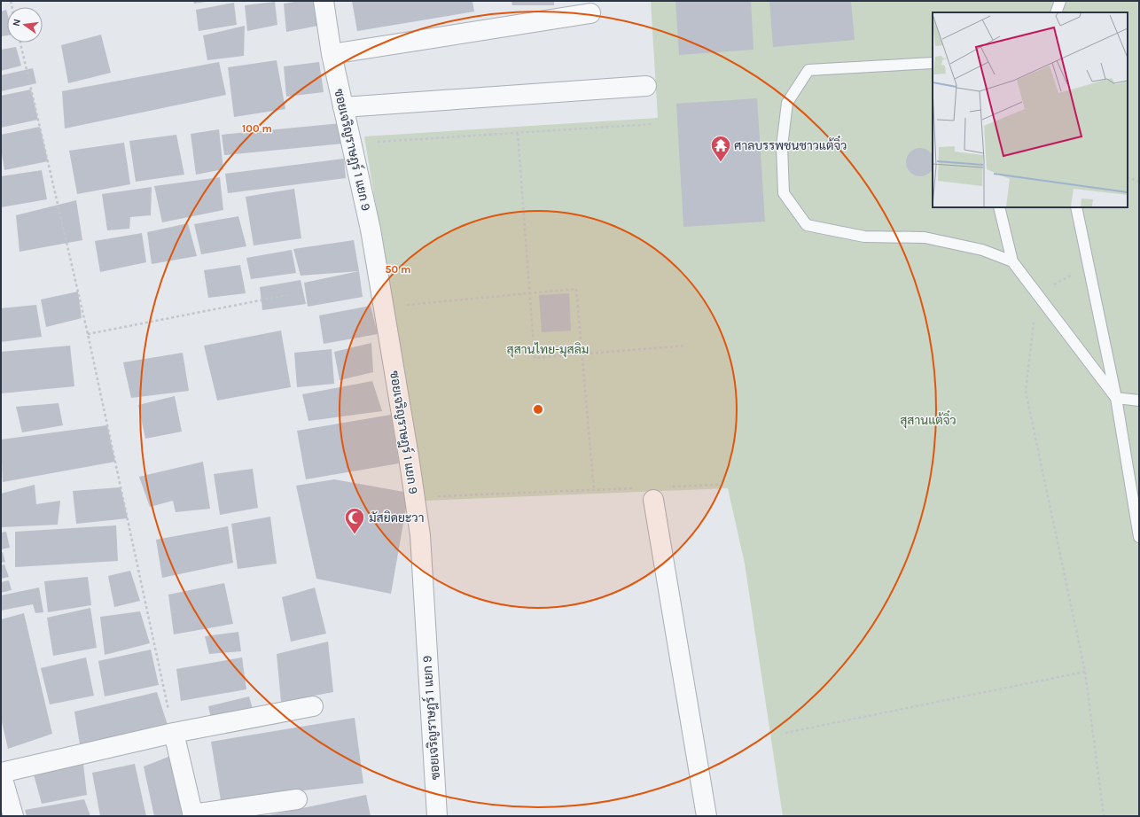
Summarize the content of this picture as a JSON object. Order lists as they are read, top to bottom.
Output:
{
  "streets": {
    "street": ["ซอยเจริญราษฎร์ 1 แยก 9"]
  },
  "parks": ["สุสานไทย-มุสลิม", "สุสานแต้จิ๋ว"],
  "places": {
    "temple": ["ศาลบรรพชนชาวแต้จิ๋ว"],
    "mosque": ["มัสยิดยะวา"]
  },
  "north": "left",
  "rings": ["100 m", "50 m"]
}
